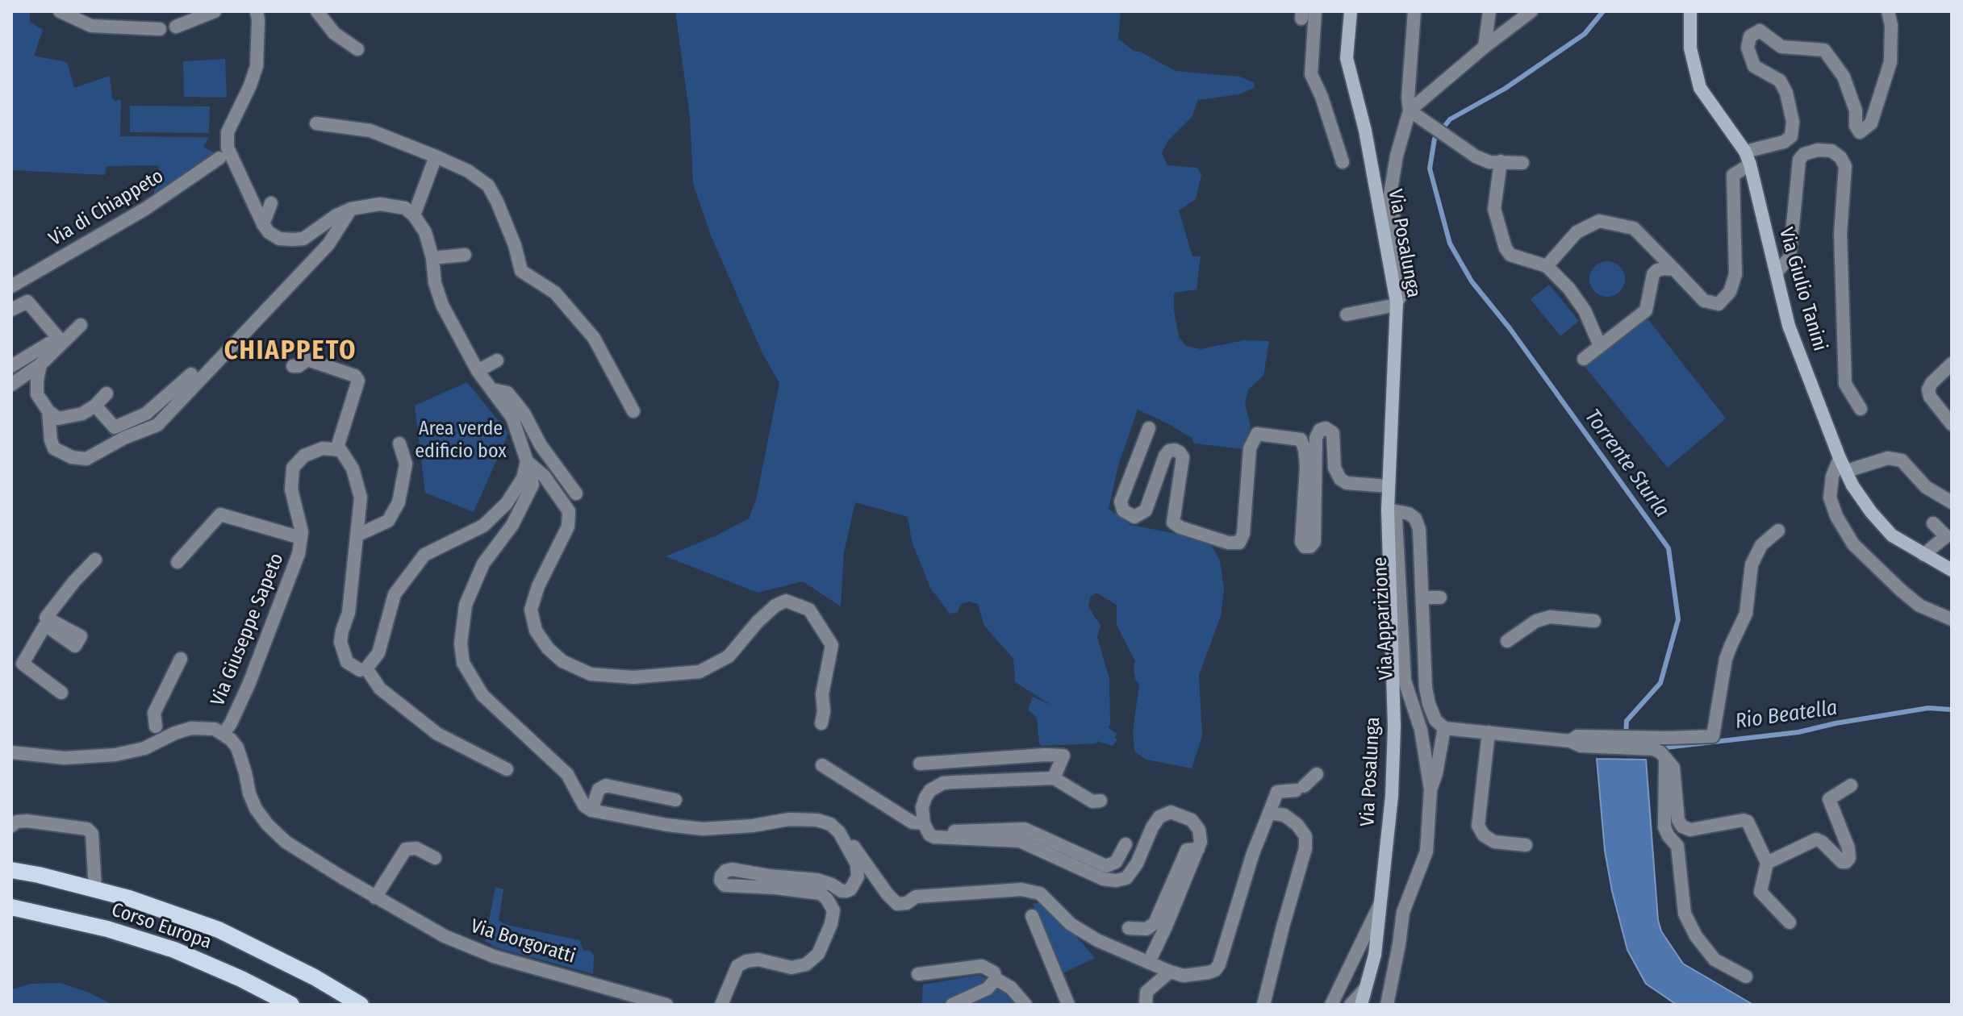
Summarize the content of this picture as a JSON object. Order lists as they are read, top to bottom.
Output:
{
  "streets": {
    "main road": ["Via Posalunga", "Via Giulio Tanini", "Corso Europa"],
    "street": [
      "Via di Chiappeto",
      "Via Apparizione",
      "Via Giuseppe Sapeto",
      "Via Borgoratti"
    ]
  },
  "crossings": [
    ["Via Posalunga", "Via Apparizione"],
    ["Via Giuseppe Sapeto", "Via Borgoratti"]
  ],
  "districts": ["CHIAPPETO"],
  "water": ["Torrente Sturla", "Rio Beatella"],
  "parks": ["Area verde edificio box"]
}
